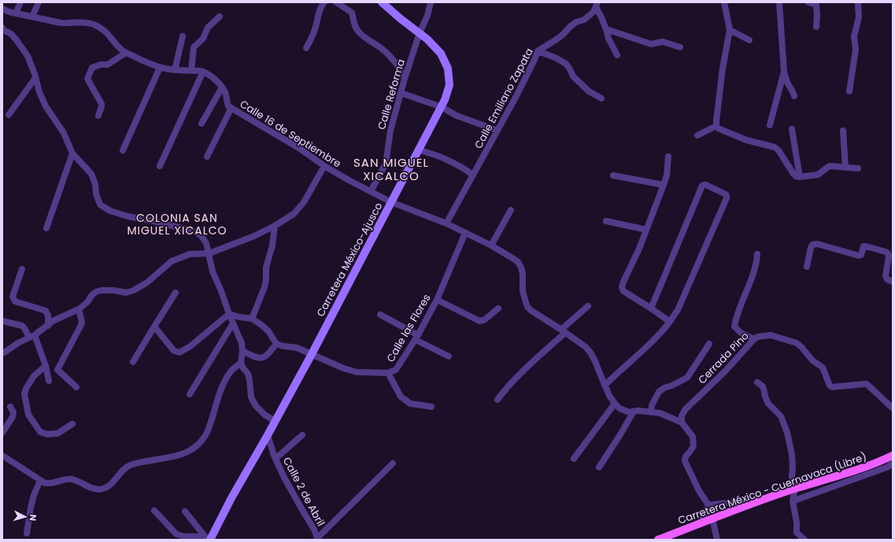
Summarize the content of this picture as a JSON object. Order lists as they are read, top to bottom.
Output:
{
  "streets": {
    "main road": ["Carretera México-Ajusco", "Carretera México - Cuernavaca (Libre)"],
    "street": [
      "Calle Reforma",
      "Calle Emiliano Zapata",
      "Calle 16 de Septiembre",
      "Calle las Flores",
      "Cerrada Pino",
      "Calle 2 de Abril"
    ]
  },
  "crossings": [
    ["Calle Reforma", "Calle 16 de Septiembre"],
    ["Calle Reforma", "Carretera México-Ajusco"],
    ["Calle Emiliano Zapata", "Calle 16 de Septiembre"],
    ["Calle 16 de Septiembre", "Carretera México-Ajusco"],
    ["Calle 16 de Septiembre", "Calle las Flores"],
    ["Carretera México-Ajusco", "Calle las Flores"],
    ["Carretera México-Ajusco", "Calle 2 de Abril"]
  ],
  "districts": ["SAN MIGUEL XICALCO", "COLONIA SAN MIGUEL XICALCO"],
  "north": "right"
}
